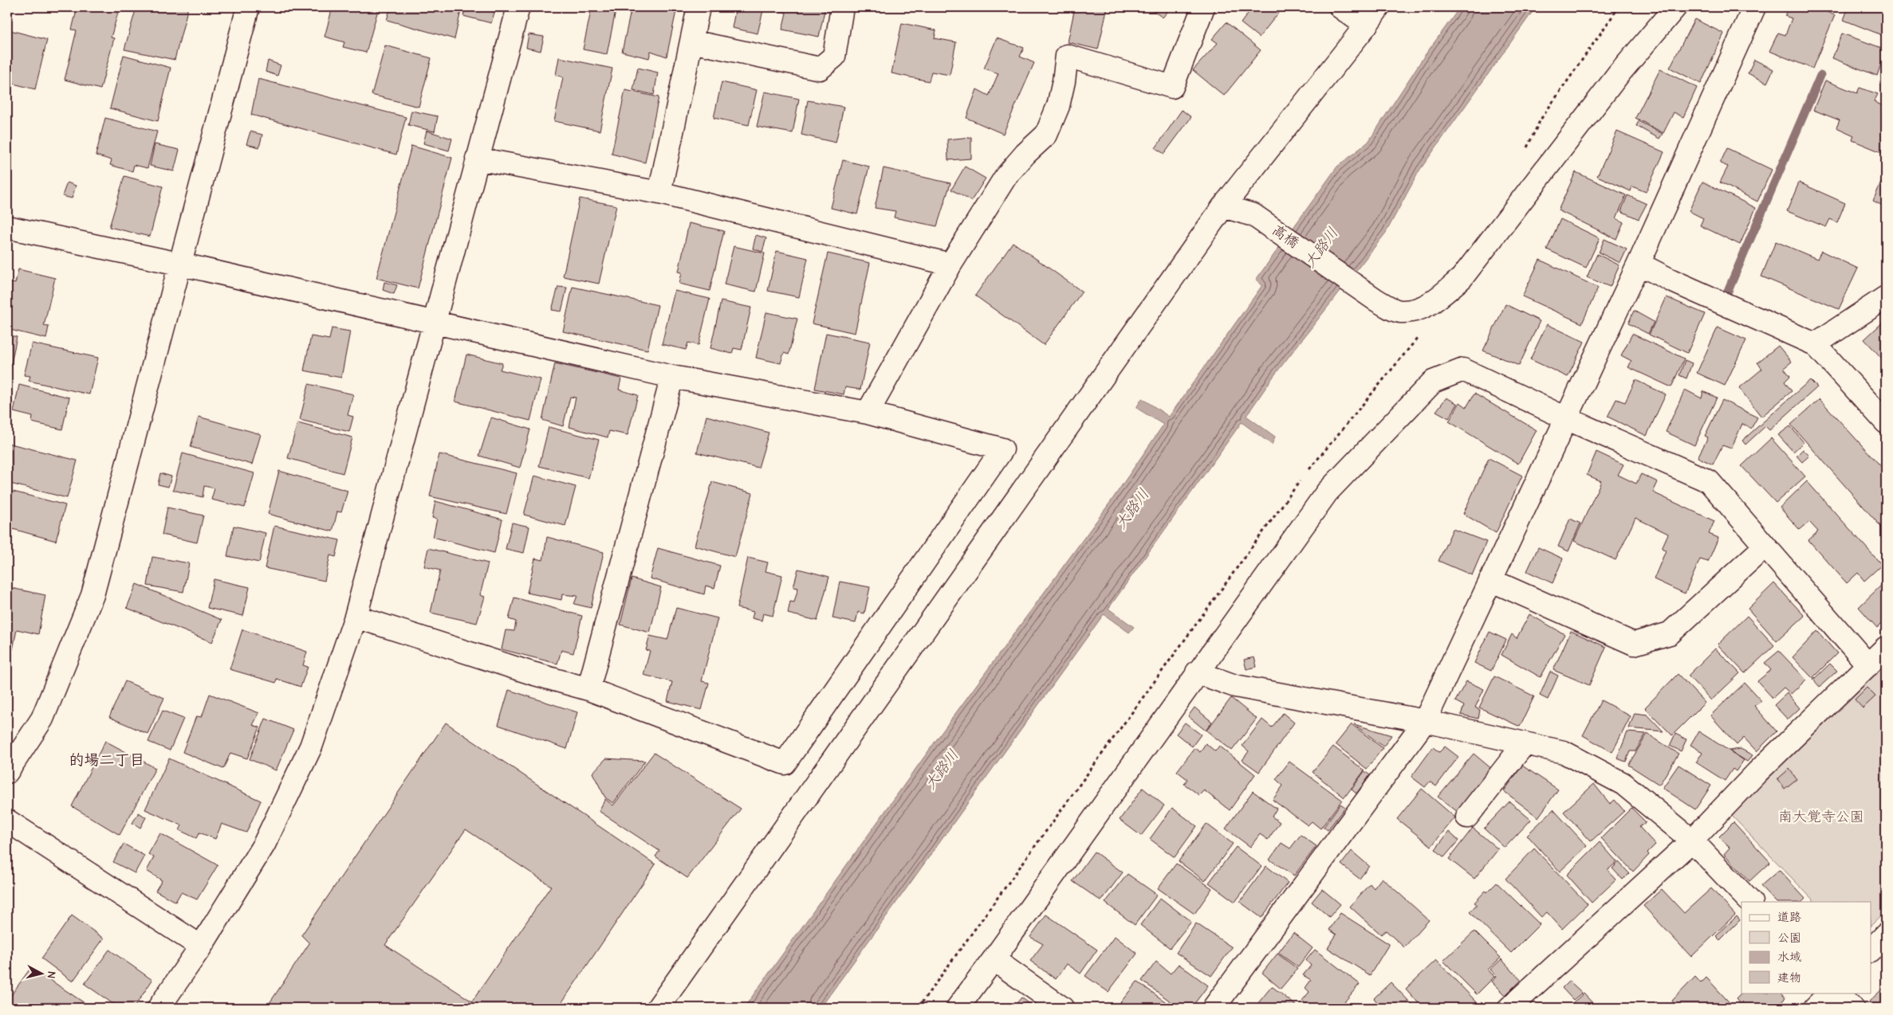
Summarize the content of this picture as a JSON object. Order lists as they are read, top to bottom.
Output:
{
  "streets": {
    "street": ["高橋"]
  },
  "districts": ["的場二丁目"],
  "water": ["大路川"],
  "parks": ["南大覚寺公園"],
  "legend": [
    "道路",
    "公園",
    "水域",
    "建物"
  ],
  "north": "right"
}
